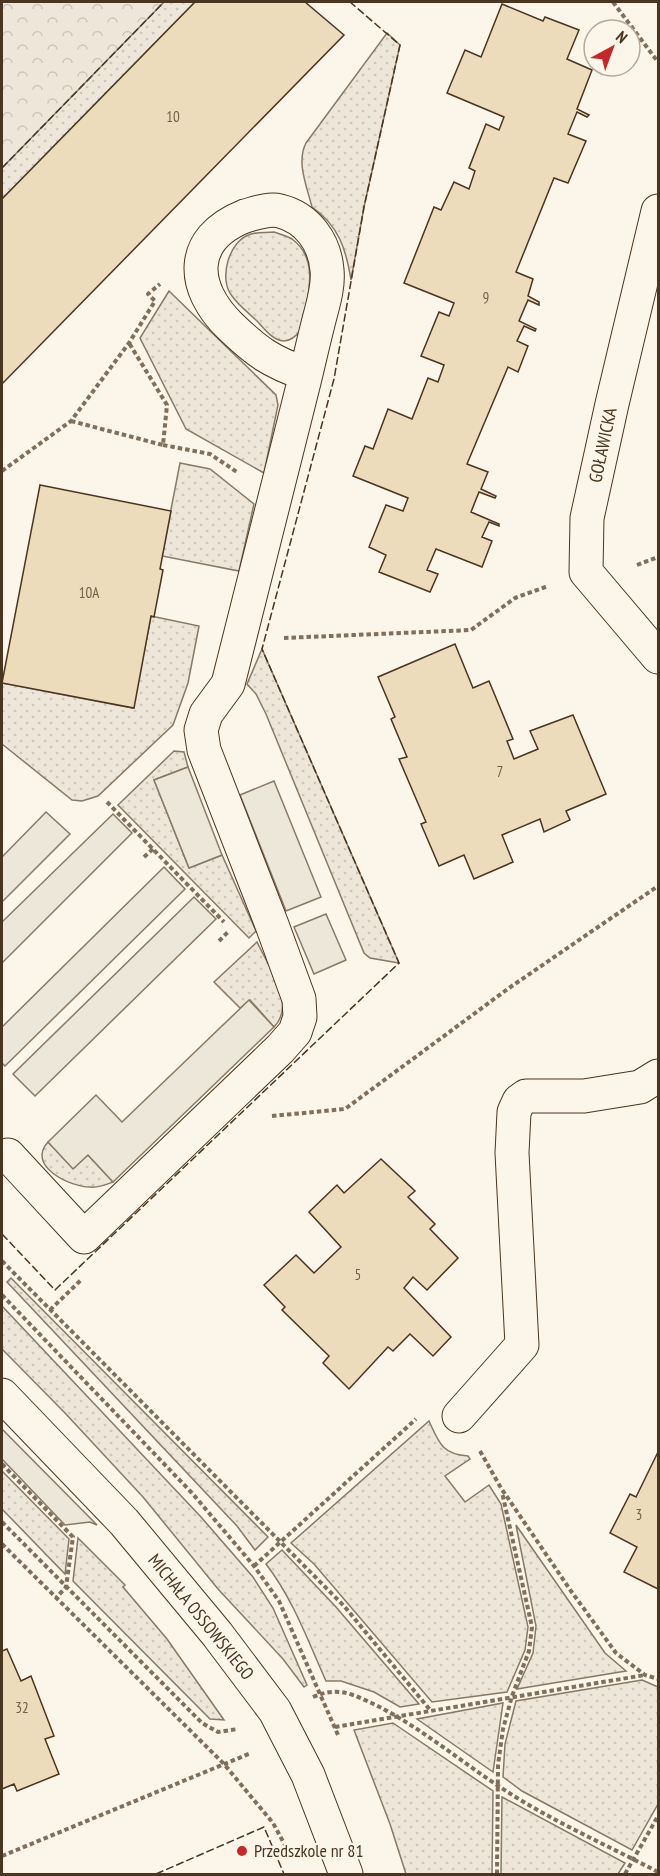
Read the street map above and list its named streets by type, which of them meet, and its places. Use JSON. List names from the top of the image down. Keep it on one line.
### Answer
{"streets":{"street":["GOŁAWICKA","MICHAŁA OSSOWSKIEGO"]},"places":["Przedszkole nr 81"],"house_numbers":["10","9","10A","7","5","3","32"],"north":"top right"}
